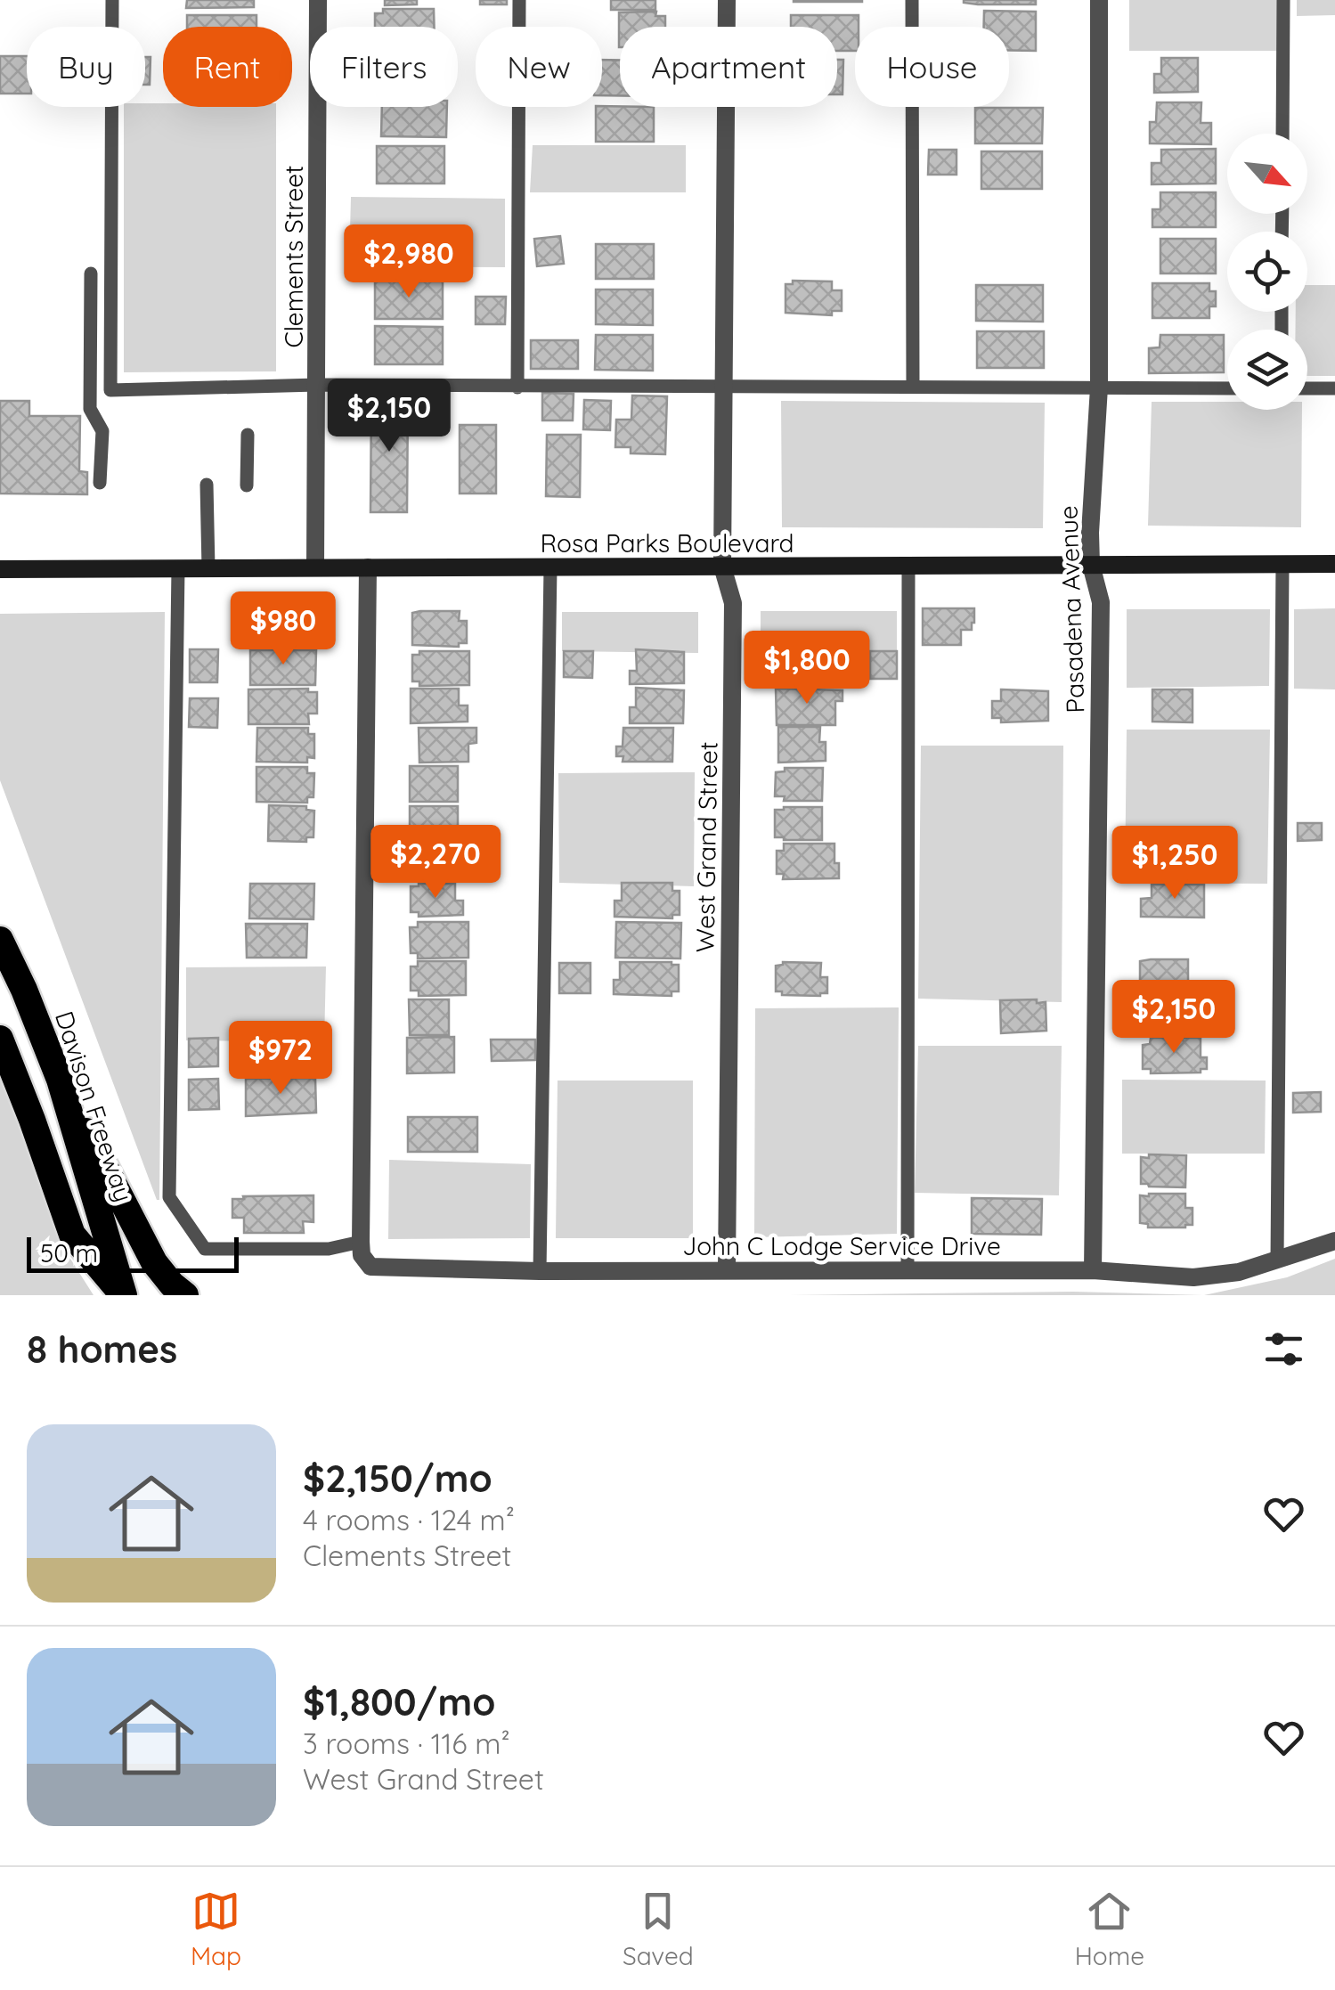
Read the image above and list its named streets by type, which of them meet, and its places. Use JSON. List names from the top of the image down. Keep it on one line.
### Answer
{"streets":{"highway":["Davison Freeway"],"street":["Clements Street","Rosa Parks Boulevard","Pasadena Avenue","West Grand Street","John C Lodge Service Drive"]},"crossings":[["Clements Street","Rosa Parks Boulevard"],["Rosa Parks Boulevard","Pasadena Avenue"],["Rosa Parks Boulevard","West Grand Street"],["Pasadena Avenue","John C Lodge Service Drive"],["West Grand Street","John C Lodge Service Drive"]],"scale_bar":"50 m","north":"bottom right","page":{"chip":["Buy","Rent","Filters","New","Apartment","House"],"price":["$2,980","$2,150","$980","$1,800","$2,270","$1,250","$2,150","$972"],"scale":"50 m","heading":"8 homes","list":[{"name":"$2,150/mo","note":"4 rooms · 124 m² · Clements Street"},{"name":"$1,800/mo","note":"3 rooms · 116 m² · West Grand Street"}],"tabs":["Map","Saved","Home"]}}
